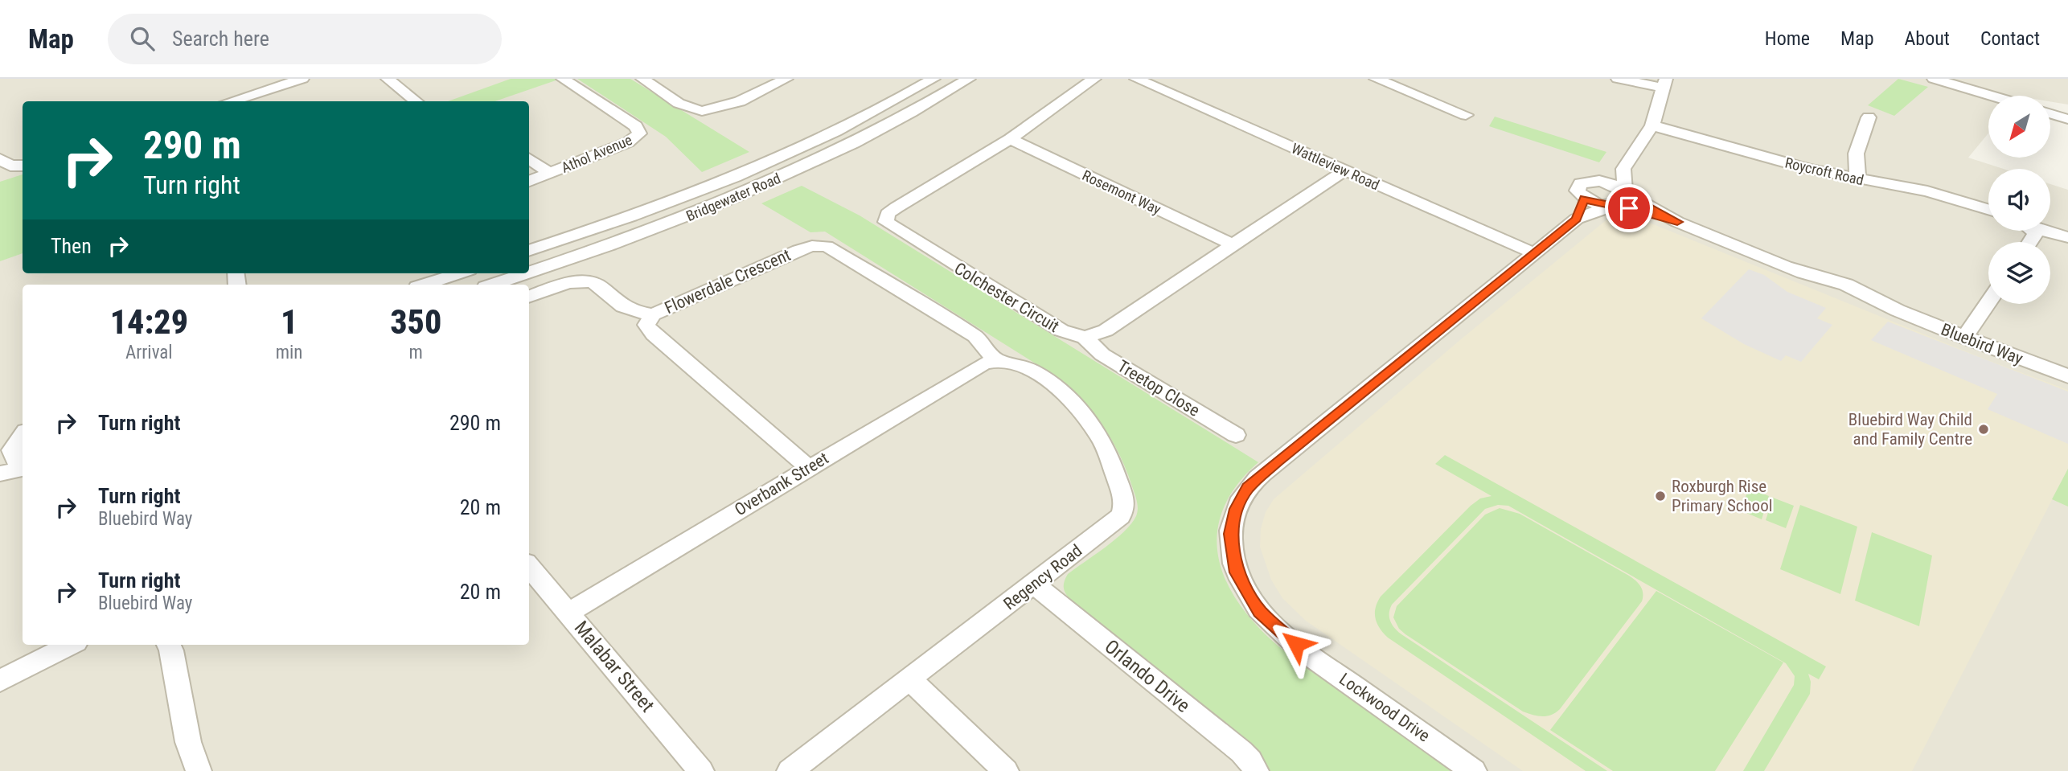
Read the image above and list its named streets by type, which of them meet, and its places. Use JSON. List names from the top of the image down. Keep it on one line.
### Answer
{"streets":{"street":["Athol Avenue","Wattleview Road","Roycroft Road","Rosemont Way","Bridgewater Road","Flowerdale Crescent","Colchester Circuit","Bluebird Way","Treetop Close","Overbank Street","Regency Road","Malabar Street","Orlando Drive","Lockwood Drive"]},"crossings":[["Wattleview Road","Lockwood Drive"],["Rosemont Way","Colchester Circuit"],["Flowerdale Crescent","Overbank Street"],["Flowerdale Crescent","Regency Road"],["Colchester Circuit","Treetop Close"],["Bluebird Way","Lockwood Drive"],["Overbank Street","Regency Road"],["Overbank Street","Malabar Street"],["Regency Road","Orlando Drive"]],"places":["Bluebird Way Child and Family Centre","Roxburgh Rise Primary School"],"north":"bottom left","page":{"header":"Map","search":"Search here","nav":["Home","Map","About","Contact"],"turn":["290 m","Turn right"],"then":"Then","eta":["14:29","Arrival","1","min","350","m"],"list":[{"name":"Turn right","value":"290 m"},{"name":"Turn right","note":"Bluebird Way","value":"20 m"},{"name":"Turn right","note":"Bluebird Way","value":"20 m"}]}}
